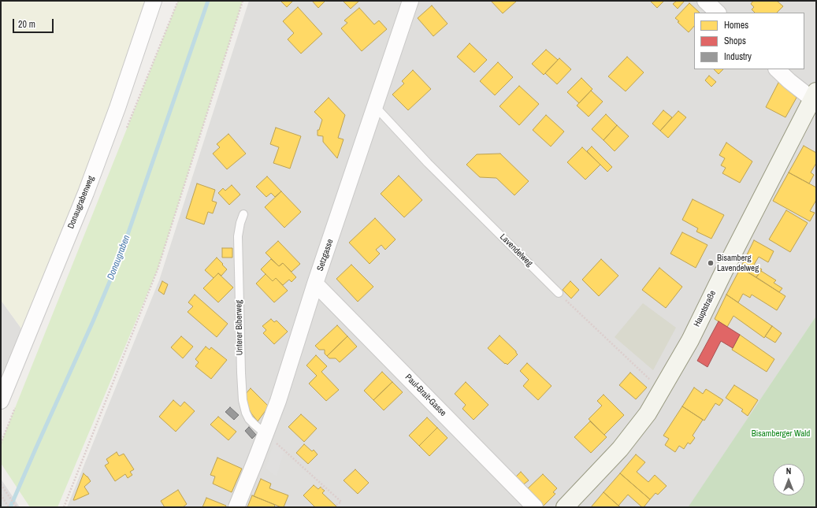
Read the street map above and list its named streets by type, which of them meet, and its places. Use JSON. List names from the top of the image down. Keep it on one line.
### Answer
{"streets":{"main road":["Hauptstraße"],"street":["Donaugrabenweg","Setzgasse","Paul-Brait-Gasse"],"lane":["Lavendelweg","Unterer Biberweg"]},"crossings":[["Lavendelweg","Setzgasse"],["Setzgasse","Unterer Biberweg"],["Setzgasse","Paul-Brait-Gasse"]],"water":["Donaugraben"],"parks":["Bisamberger Wald"],"places":["Bisamberg Lavendelweg"],"legend":["Homes","Shops","Industry"],"scale_bar":"20 m","north":"top"}
